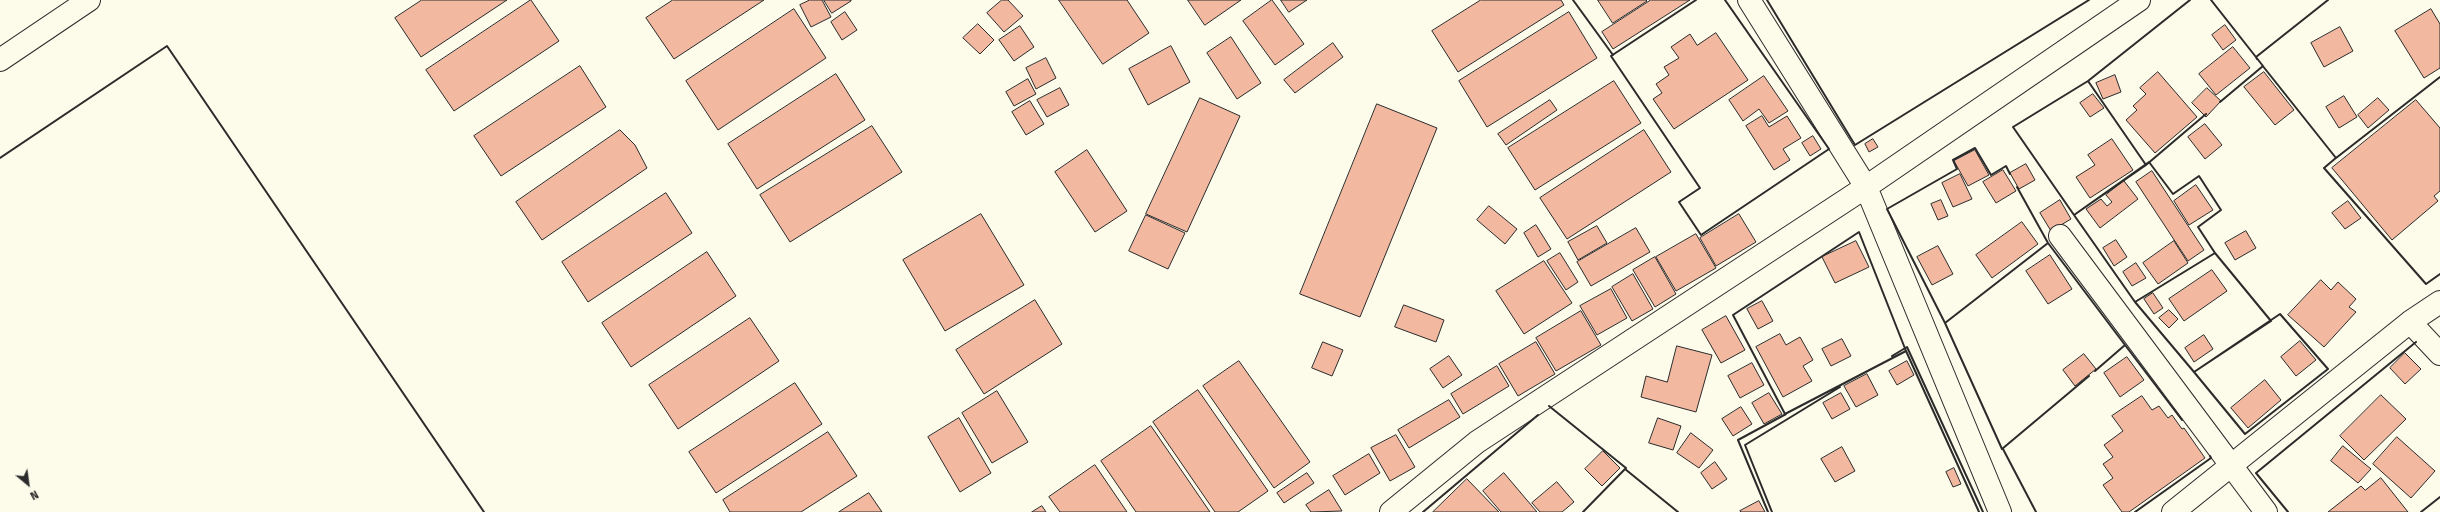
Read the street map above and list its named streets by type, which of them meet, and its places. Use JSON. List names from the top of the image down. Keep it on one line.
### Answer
{"north":"bottom right"}
